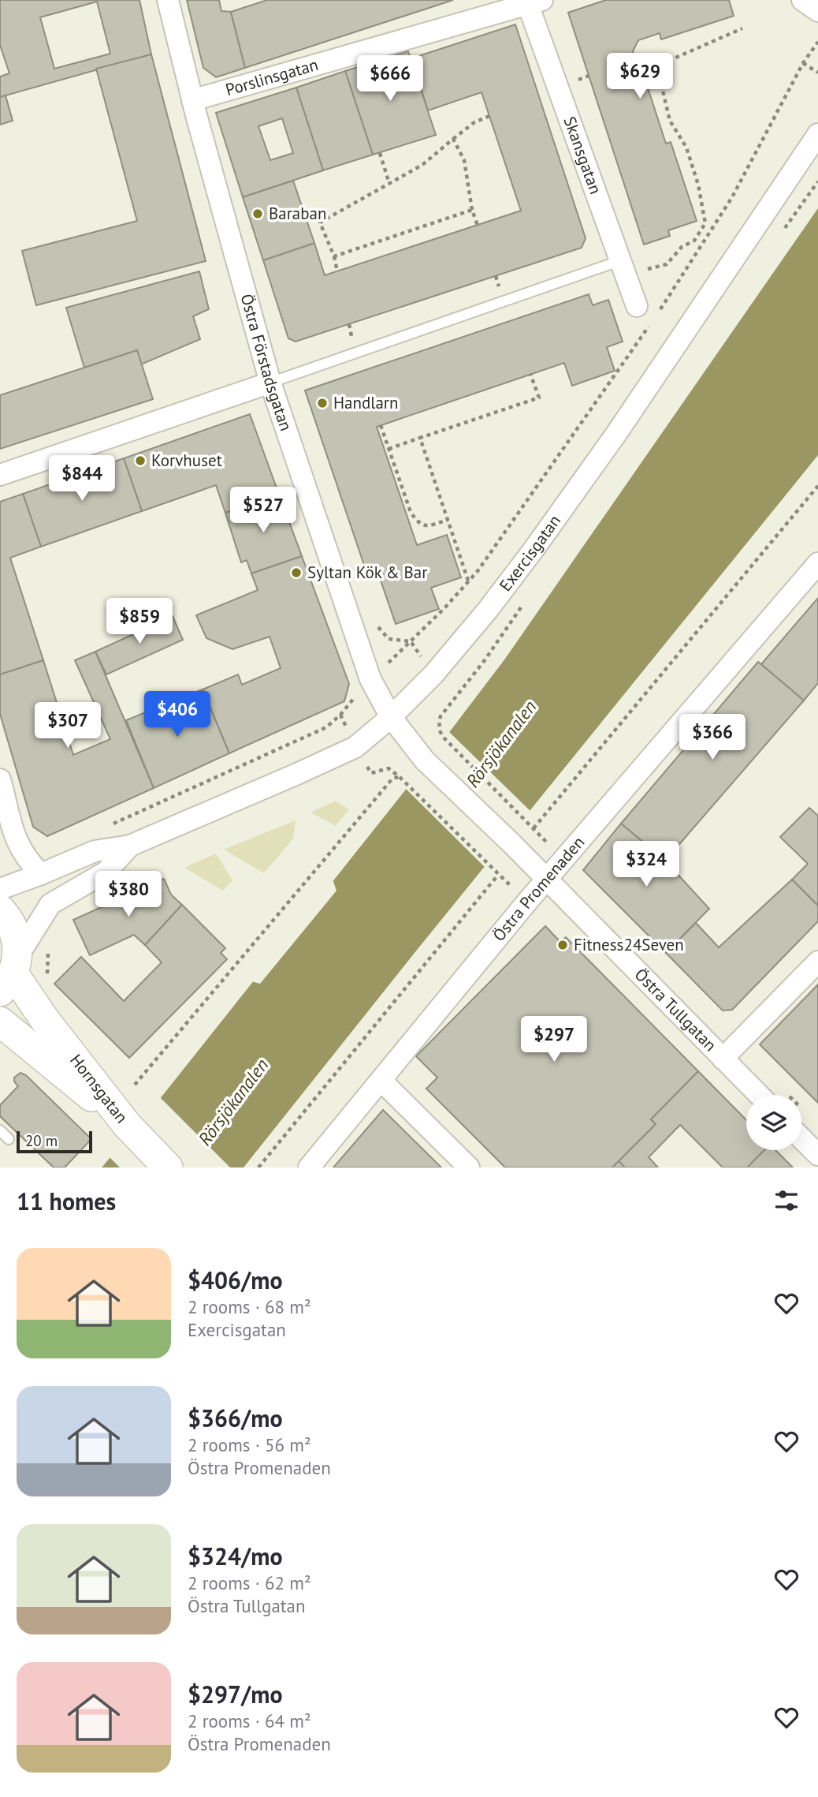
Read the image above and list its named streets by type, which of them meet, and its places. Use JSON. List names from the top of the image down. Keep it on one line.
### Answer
{"streets":{"main road":["Hornsgatan"],"street":["Porslinsgatan","Skansgatan","Östra Förstadsgatan","Exercisgatan","Östra Promenaden","Östra Tullgatan"]},"crossings":[["Porslinsgatan","Skansgatan"],["Porslinsgatan","Östra Förstadsgatan"],["Östra Förstadsgatan","Exercisgatan"],["Östra Förstadsgatan","Östra Tullgatan"],["Exercisgatan","Östra Tullgatan"],["Exercisgatan","Hornsgatan"],["Östra Promenaden","Östra Tullgatan"]],"water":["Rörsjökanalen"],"places":["Baraban","Handlarn","Korvhuset","Syltan Kök & Bar","Fitness24Seven"],"scale_bar":"20 m","page":{"price":["$629","$666","$844","$527","$859","$406","$307","$366","$324","$380","$297"],"scale":"20 m","heading":"11 homes","list":[{"name":"$406/mo","note":"2 rooms · 68 m² · Exercisgatan"},{"name":"$366/mo","note":"2 rooms · 56 m² · Östra Promenaden"},{"name":"$324/mo","note":"2 rooms · 62 m² · Östra Tullgatan"},{"name":"$297/mo","note":"2 rooms · 64 m² · Östra Promenaden"}]}}
